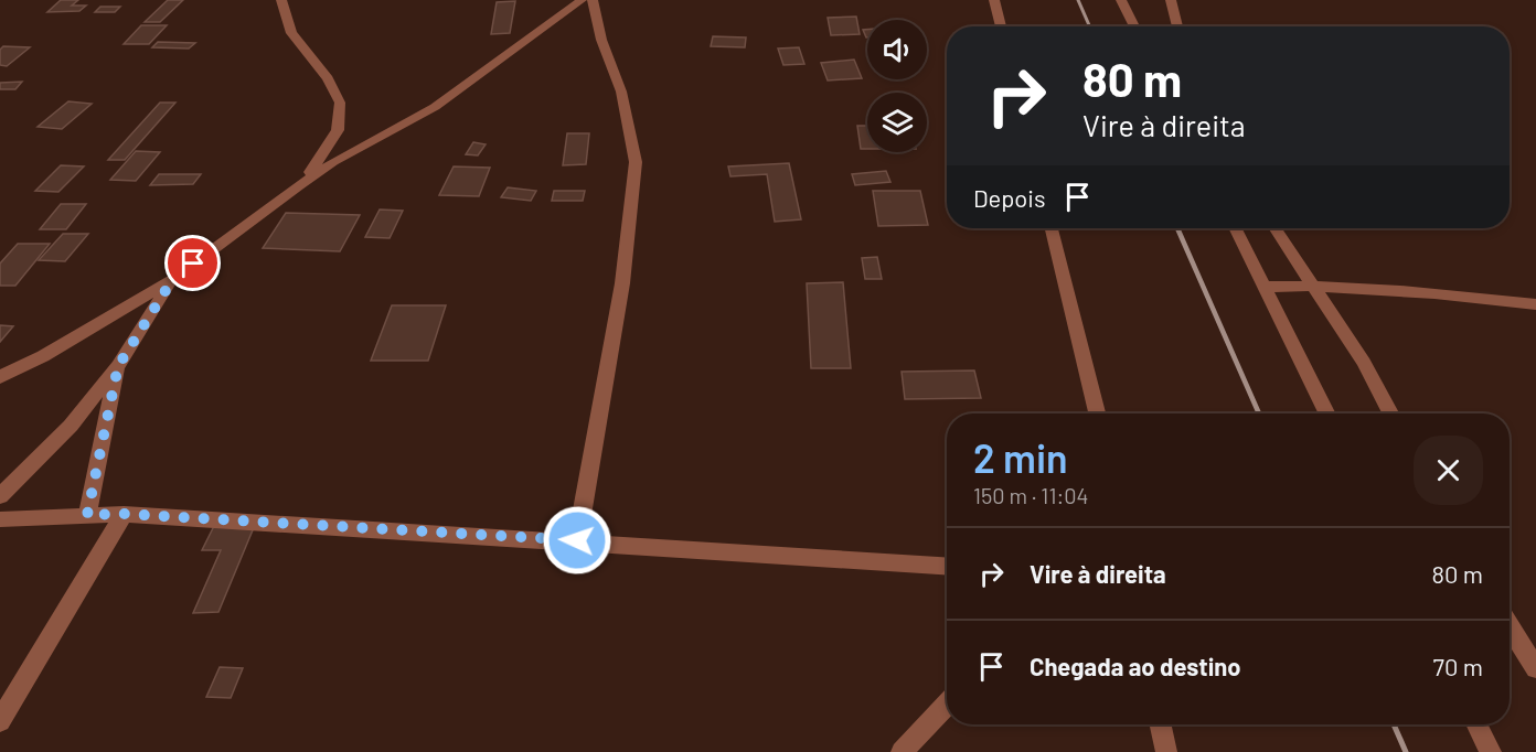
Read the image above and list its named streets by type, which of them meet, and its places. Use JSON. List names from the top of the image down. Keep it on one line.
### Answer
{"page":{"turn":["80 m","Vire à direita"],"then":"Depois","heading":["2 min","150 m · 11:04"],"list":[{"name":"Vire à direita","value":"80 m"},{"name":"Chegada ao destino","value":"70 m"}]}}
